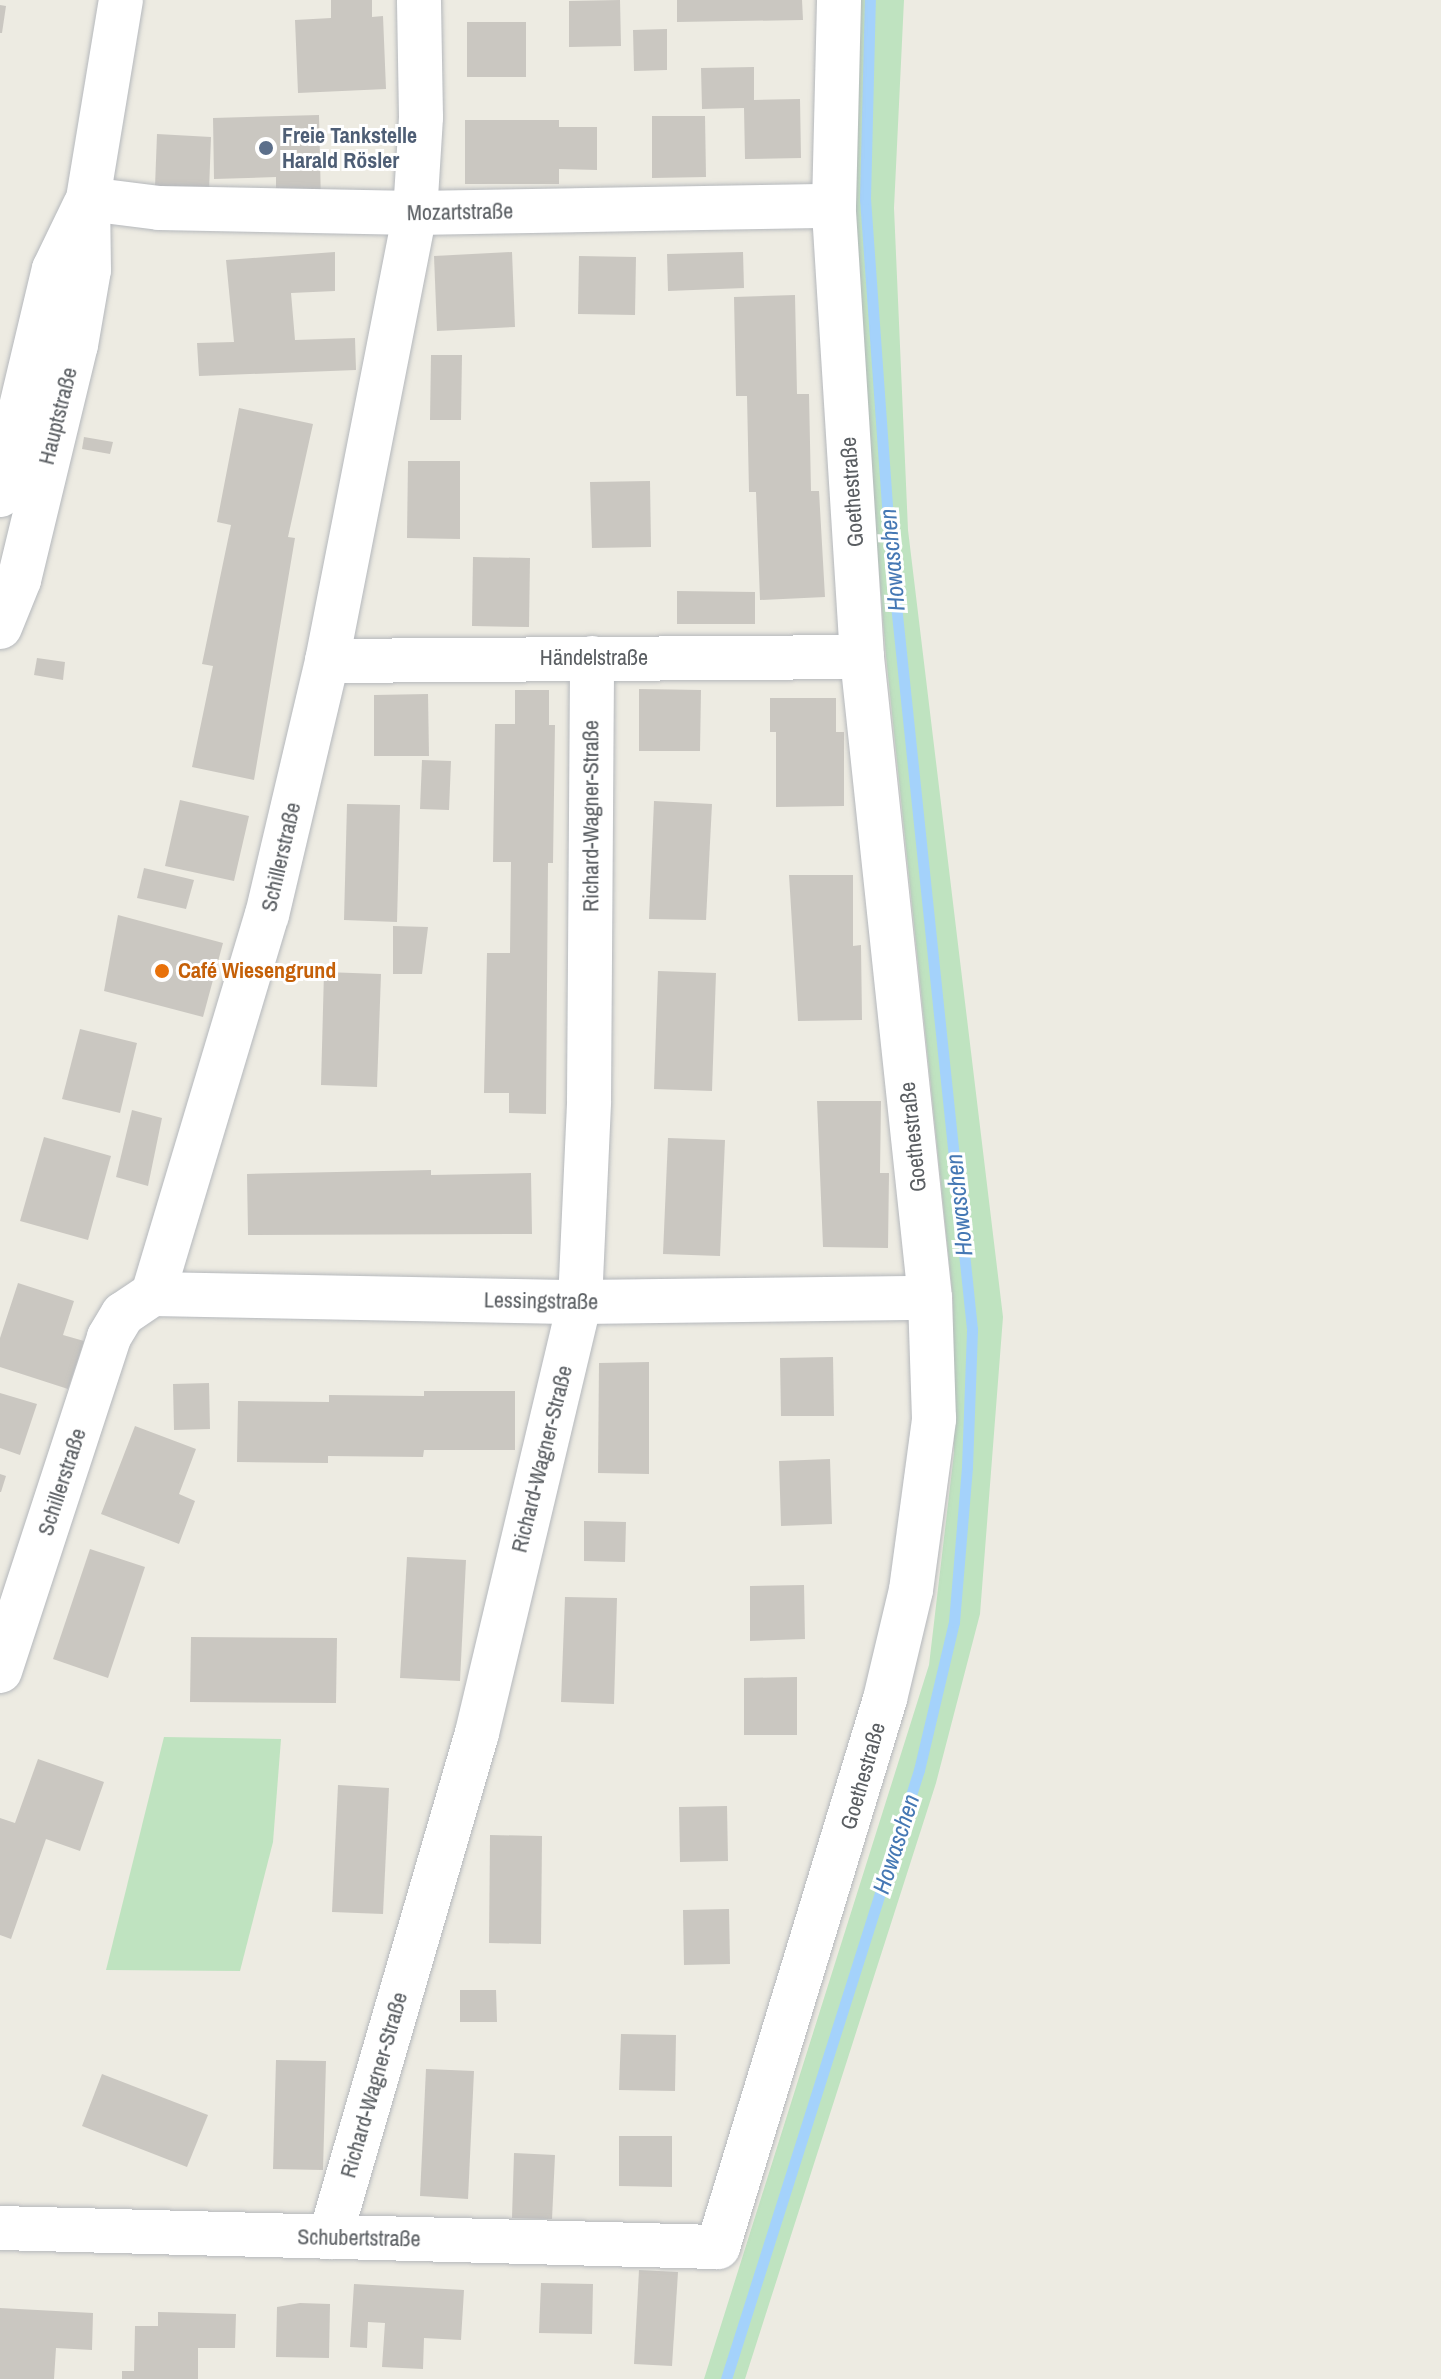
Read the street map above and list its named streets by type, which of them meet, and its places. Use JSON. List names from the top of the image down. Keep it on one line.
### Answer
{"streets":{"street":["Mozartstraße","Hauptstraße","Goethestraße","Händelstraße","Richard-Wagner-Straße","Schillerstraße","Lessingstraße","Schubertstraße"]},"crossings":[["Mozartstraße","Hauptstraße"],["Mozartstraße","Goethestraße"],["Mozartstraße","Schillerstraße"],["Goethestraße","Händelstraße"],["Goethestraße","Lessingstraße"],["Goethestraße","Schubertstraße"],["Händelstraße","Richard-Wagner-Straße"],["Händelstraße","Schillerstraße"],["Richard-Wagner-Straße","Lessingstraße"],["Richard-Wagner-Straße","Schubertstraße"],["Schillerstraße","Lessingstraße"]],"water":["Howaschen"],"places":["Freie Tankstelle Harald Rösler","Café Wiesengrund"]}
